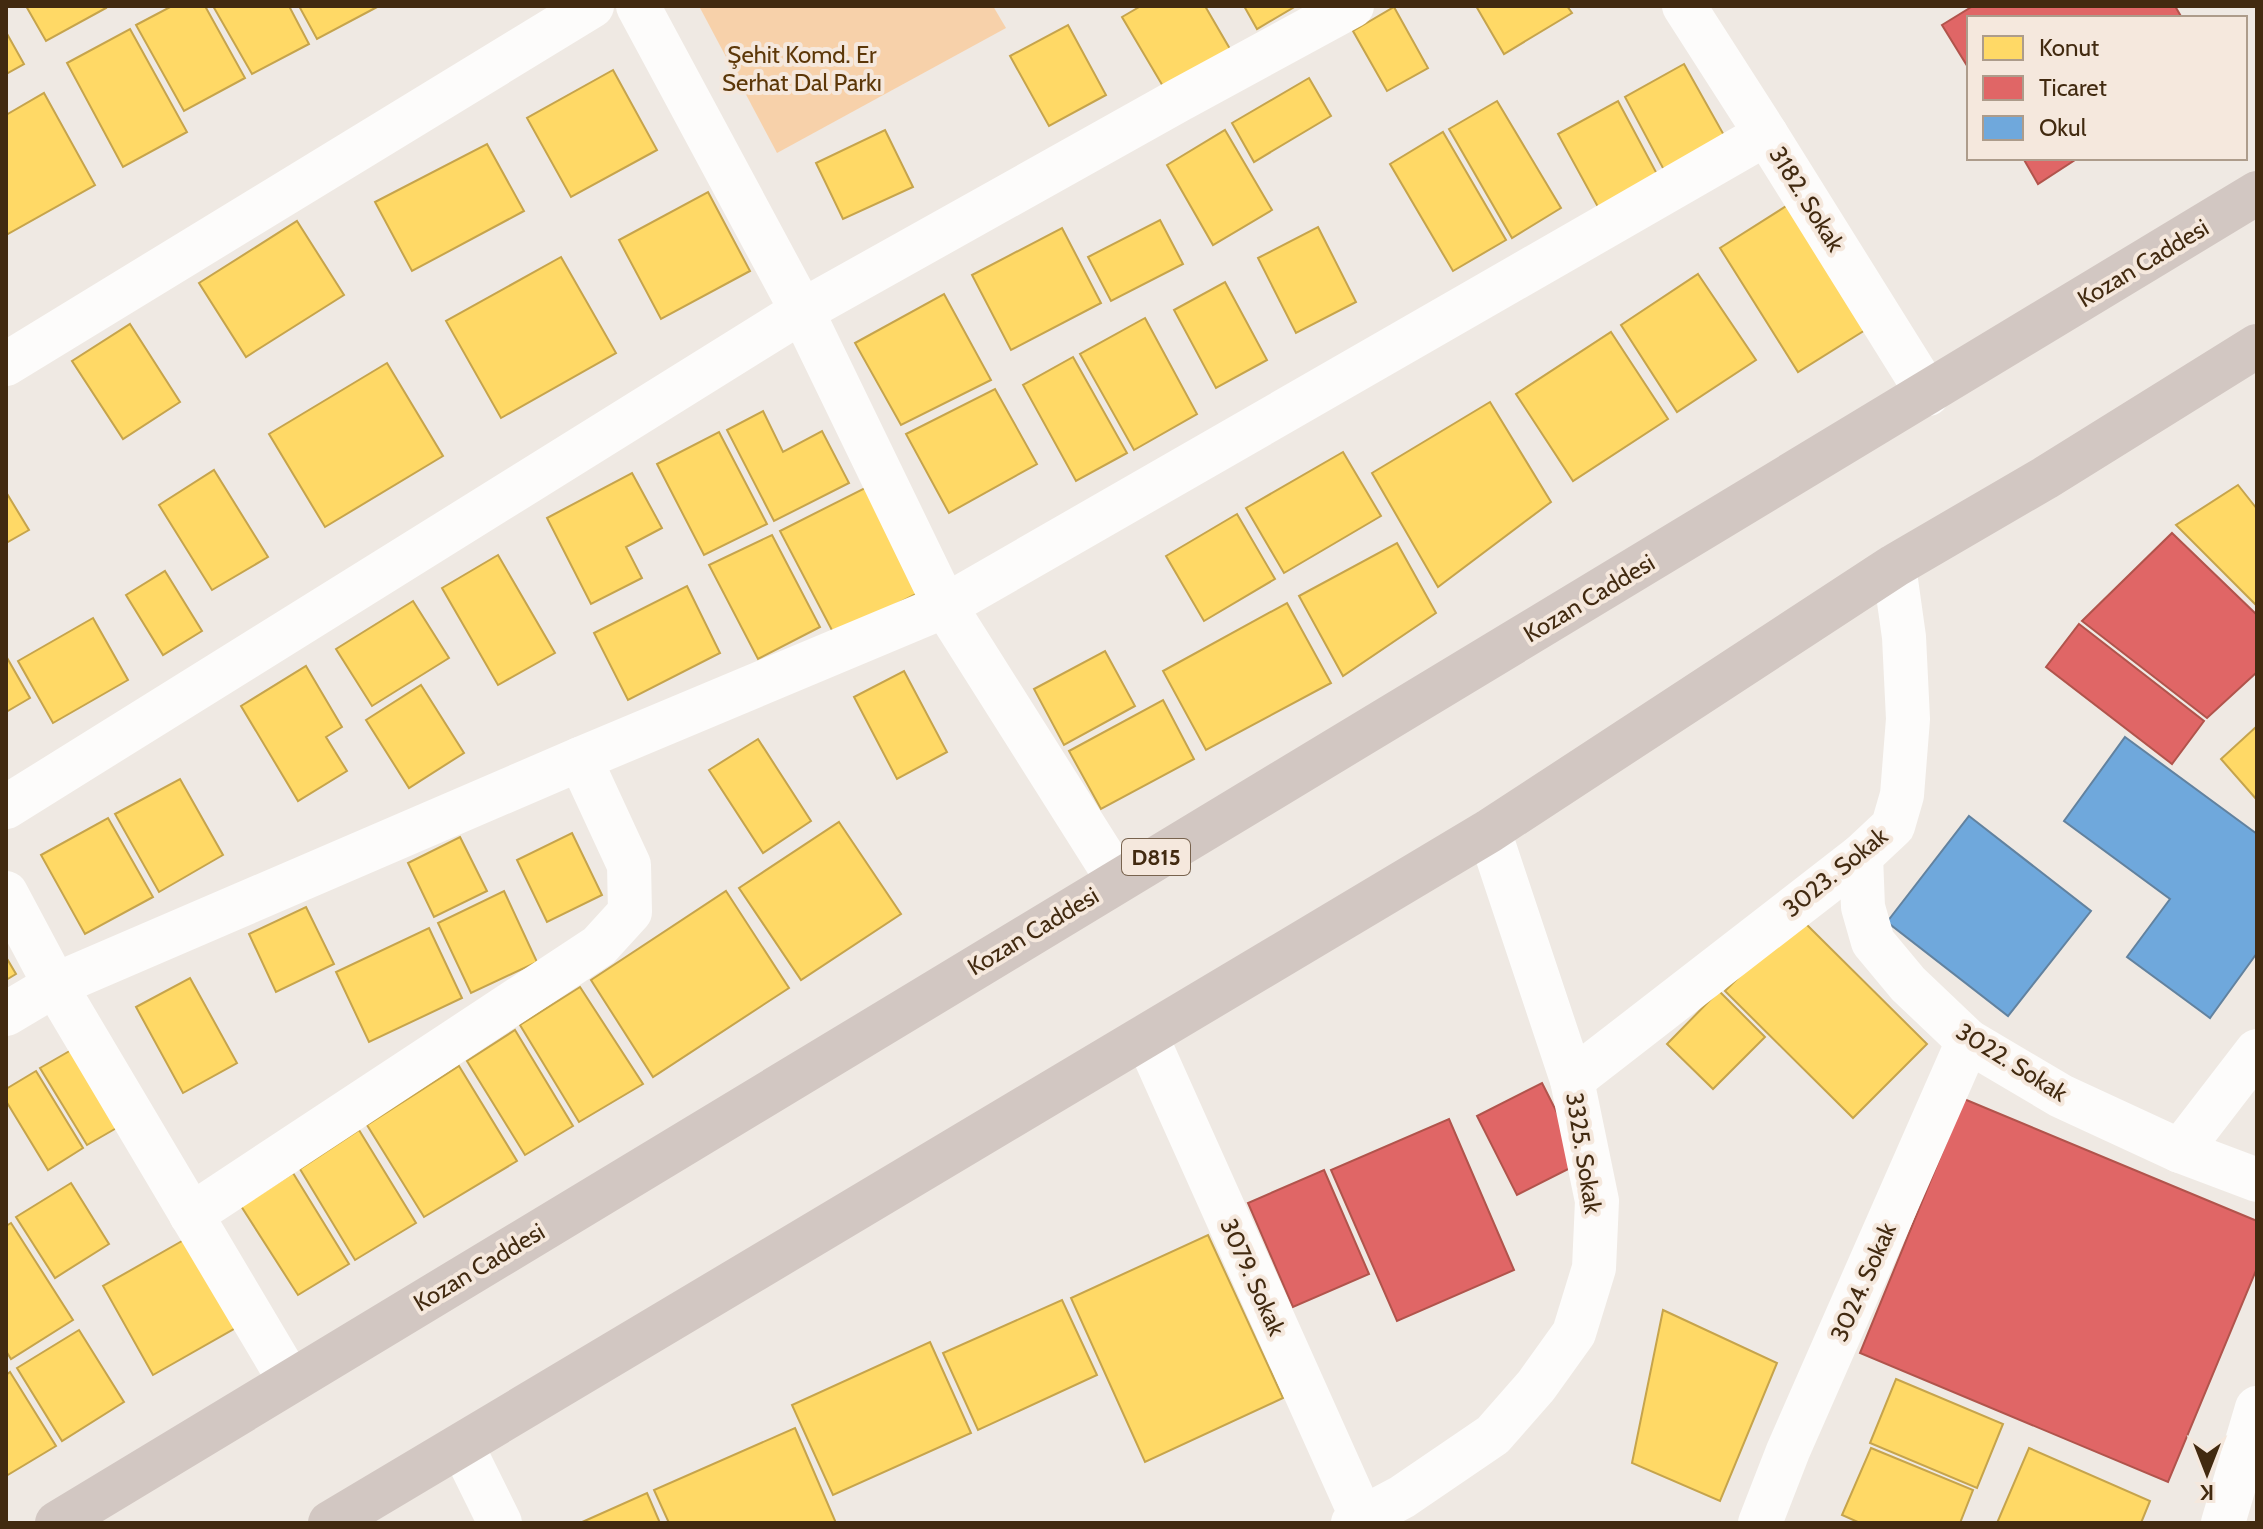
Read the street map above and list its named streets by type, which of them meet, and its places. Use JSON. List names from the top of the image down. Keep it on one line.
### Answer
{"streets":{"highway":["Kozan Caddesi","D815"],"street":["3182. Sokak","3023. Sokak","3022. Sokak","3325. Sokak","3079. Sokak","3024. Sokak"]},"crossings":[["3182. Sokak","Kozan Caddesi"],["3023. Sokak","3022. Sokak"],["3023. Sokak","3325. Sokak"],["3022. Sokak","3024. Sokak"],["3325. Sokak","3079. Sokak"]],"parks":["Şehit Komd. Er Serhat Dal Parkı"],"legend":["Konut","Ticaret","Okul"],"north":"bottom"}
